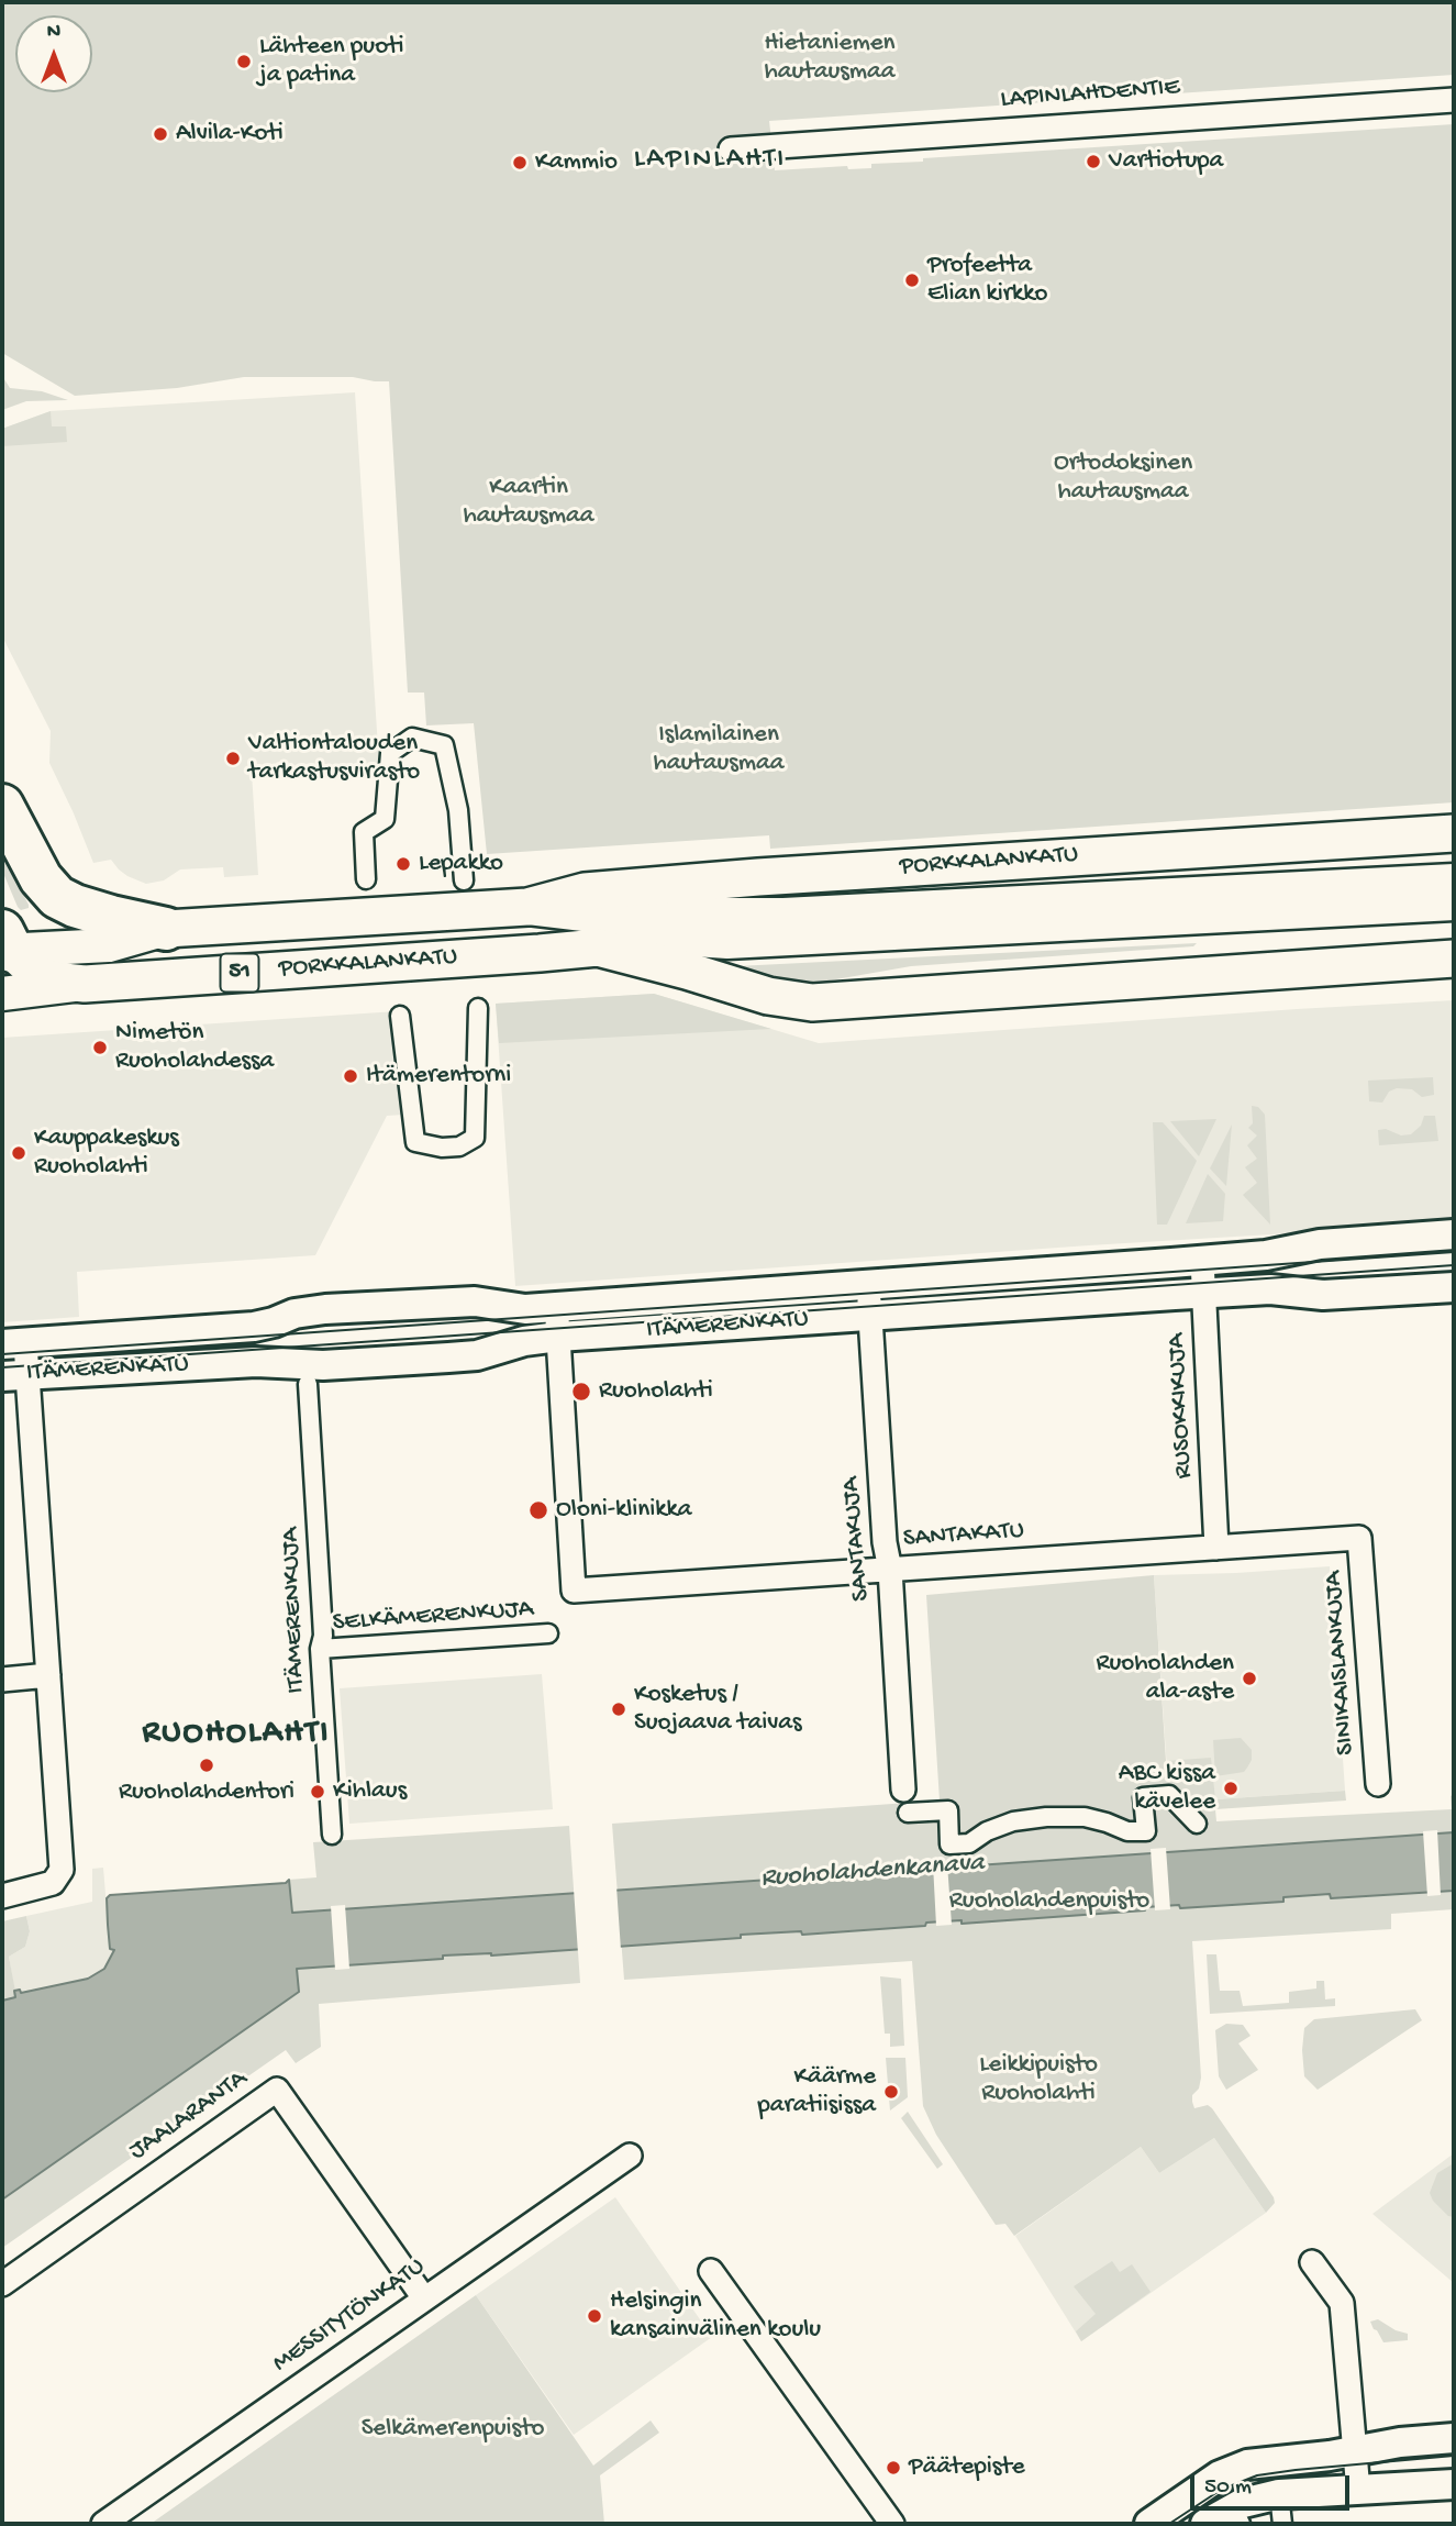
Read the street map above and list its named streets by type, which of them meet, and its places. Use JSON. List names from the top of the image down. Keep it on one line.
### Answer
{"streets":{"highway":["51"],"main road":["PORKKALANKATU"],"street":["LAPINLAHDENTIE","ITÄMERENKATU","RUSOKKIKUJA","SANTAKATU","SANTAKUJA","ITÄMERENKUJA","SELKÄMERENKUJA","SINIKAISLANKUJA","JAALARANTA","MESSITYTÖNKATU"]},"crossings":[["PORKKALANKATU","51"],["ITÄMERENKATU","RUSOKKIKUJA"],["ITÄMERENKATU","SANTAKATU"],["ITÄMERENKATU","SANTAKUJA"],["RUSOKKIKUJA","SANTAKATU"],["SANTAKATU","SANTAKUJA"],["SANTAKATU","SINIKAISLANKUJA"],["ITÄMERENKUJA","SELKÄMERENKUJA"],["JAALARANTA","MESSITYTÖNKATU"]],"districts":["LAPINLAHTI","RUOHOLAHTI"],"water":["Ruoholahdenkanava"],"parks":["Hietaniemen hautausmaa","Ortodoksinen hautausmaa","Kaartin hautausmaa","Islamilainen hautausmaa","Ruoholahdenpuisto","Leikkipuisto Ruoholahti","Selkämerenpuisto"],"places":["Lähteen puoti ja patina","Alvila-Koti","Vartiotupa","Kammio","Profeetta Elian kirkko","Valtiontalouden tarkastusvirasto","Lepakko","Nimetön Ruoholahdessa","Itämerentorni","Kauppakeskus Ruoholahti","Ruoholahti","Oloni-klinikka","Ruoholahden ala-aste","Kosketus / Suojaava taivas","Ruoholahdentori","ABC kissa kävelee","Kihlaus","Käärme paratiisissa","Helsingin kansainvälinen koulu","Päätepiste"],"scale_bar":"50 m","north":"top"}
